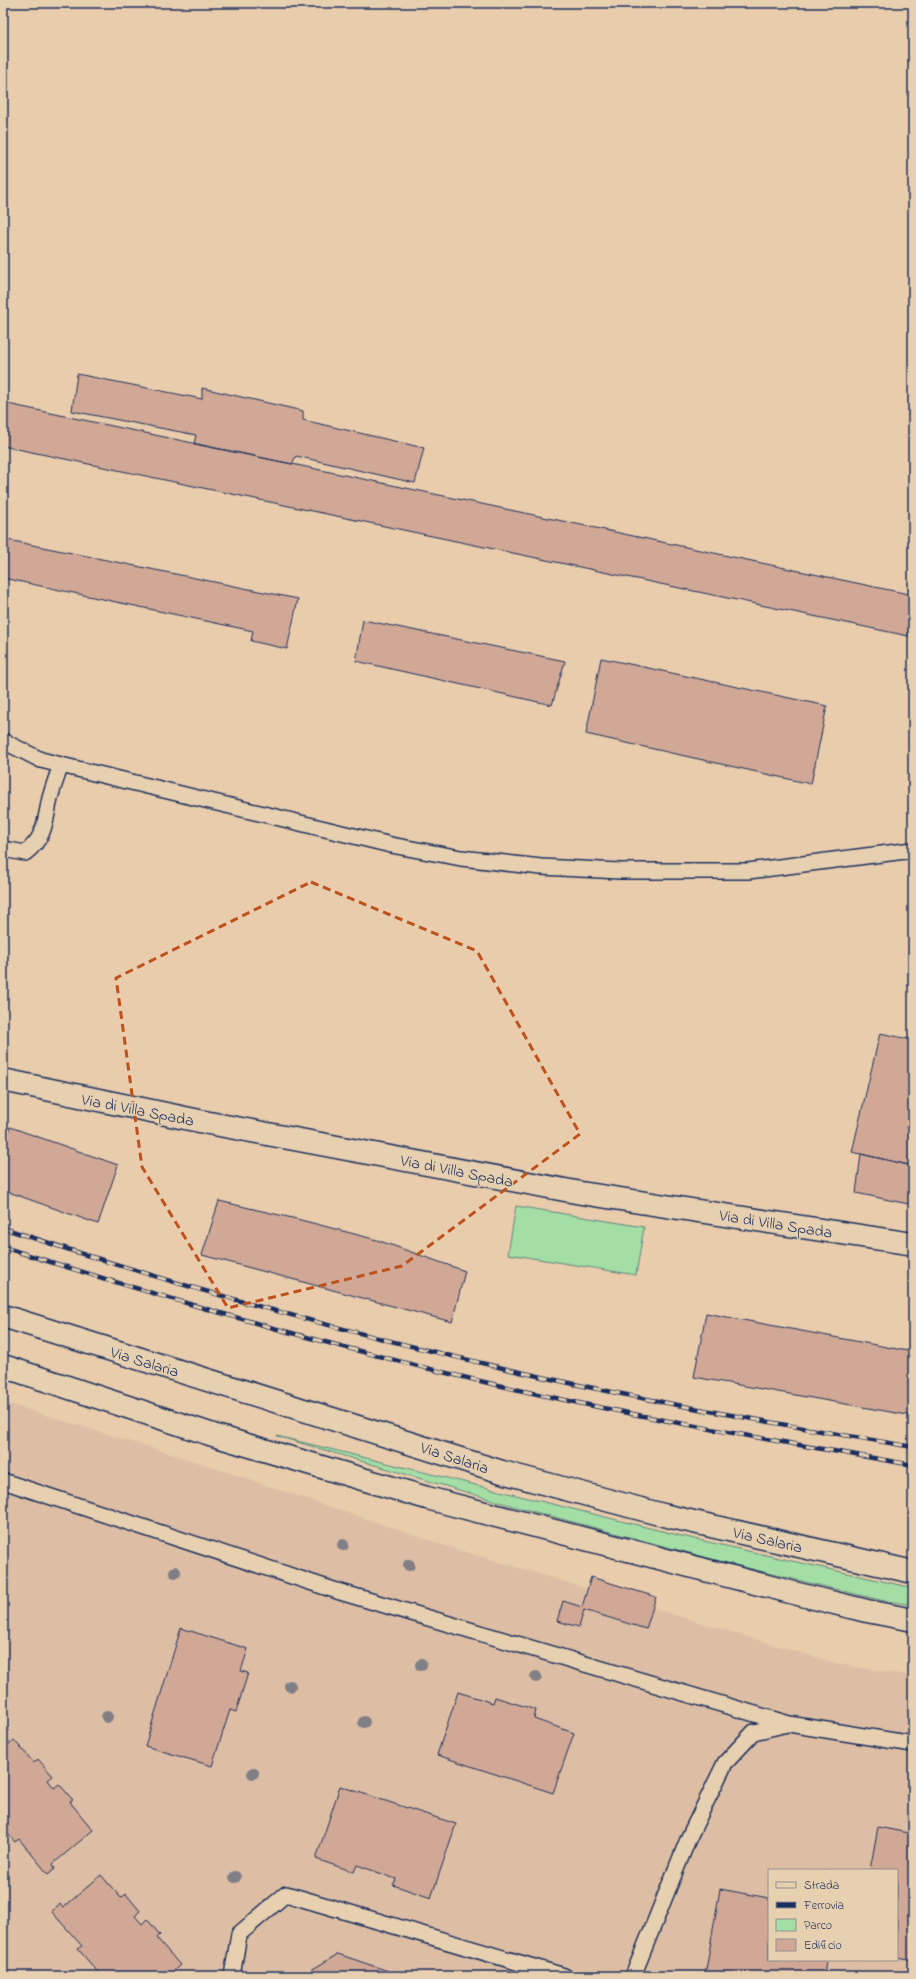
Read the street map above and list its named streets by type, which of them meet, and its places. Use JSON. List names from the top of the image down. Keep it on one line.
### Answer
{"streets":{"main road":["Via di Villa Spada","Via Salaria"]},"legend":["Strada","Ferrovia","Parco","Edificio"]}
